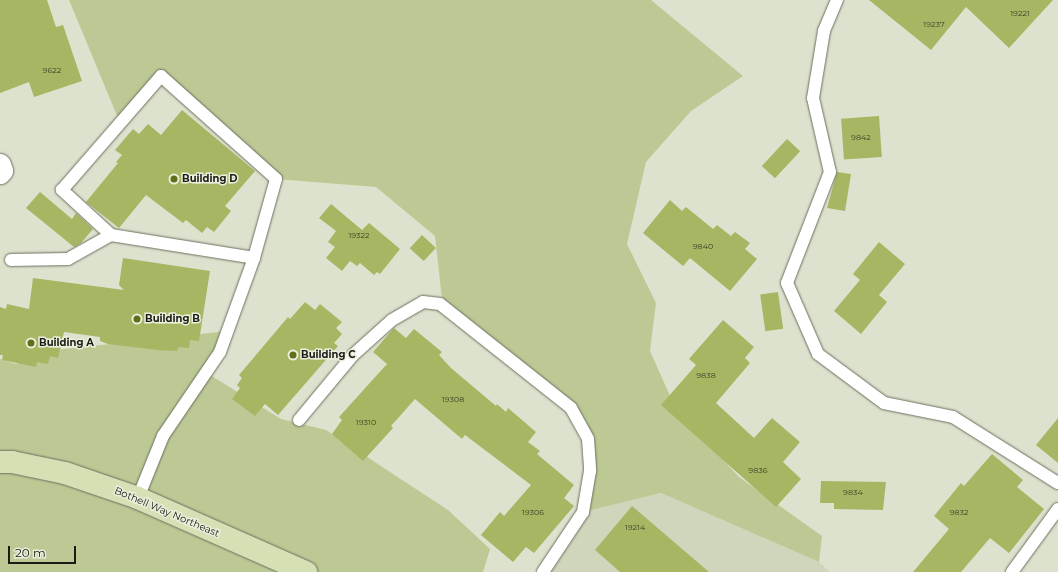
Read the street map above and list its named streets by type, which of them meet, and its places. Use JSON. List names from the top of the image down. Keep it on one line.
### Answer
{"streets":{"main road":["Bothell Way Northeast"]},"places":["Building D","Building B","Building A","Building C"],"house_numbers":["19221","19237","9622","9842","19322","9840","9838","19308","19310","9836","9834","19306","9832","19214"],"scale_bar":"20 m"}
